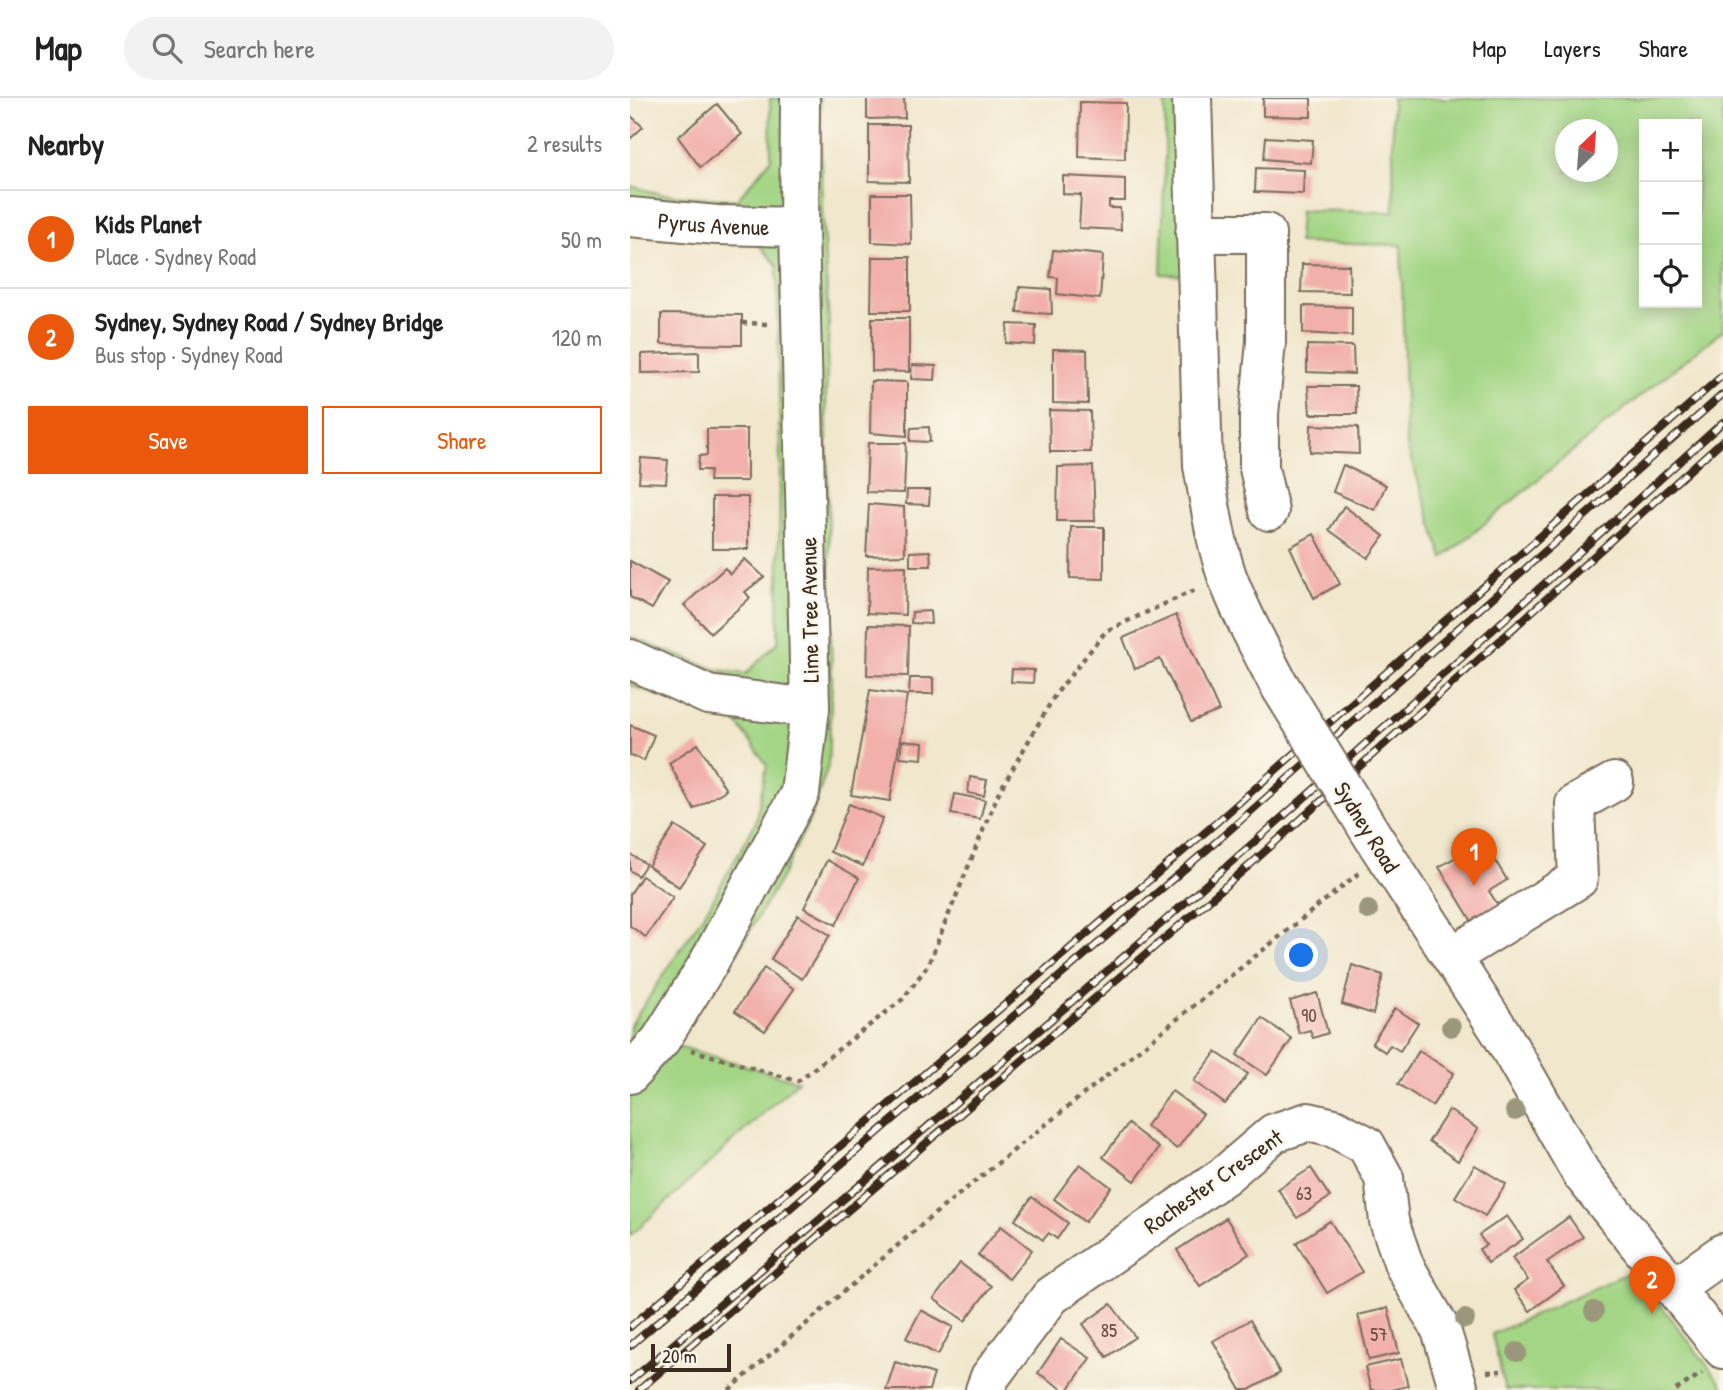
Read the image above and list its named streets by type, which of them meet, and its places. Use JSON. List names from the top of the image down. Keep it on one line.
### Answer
{"streets":{"street":["Pyrus Avenue","Lime Tree Avenue","Sydney Road","Rochester Crescent"]},"crossings":[["Pyrus Avenue","Lime Tree Avenue"]],"house_numbers":["90","63","85","57"],"scale_bar":"20 m","north":"top right","page":{"header":"Map","search":"Search here","nav":["Map","Layers","Share"],"heading":["Nearby","2 results"],"map_buttons":["+","−"],"list":[{"mark":"1","name":"Kids Planet","note":"Place · Sydney Road","value":"50 m"},{"mark":"2","name":"Sydney, Sydney Road / Sydney Bridge","note":"Bus stop · Sydney Road","value":"120 m"}],"buttons":["Save","Share"],"pins":["1","2"],"scale":"20 m"}}
